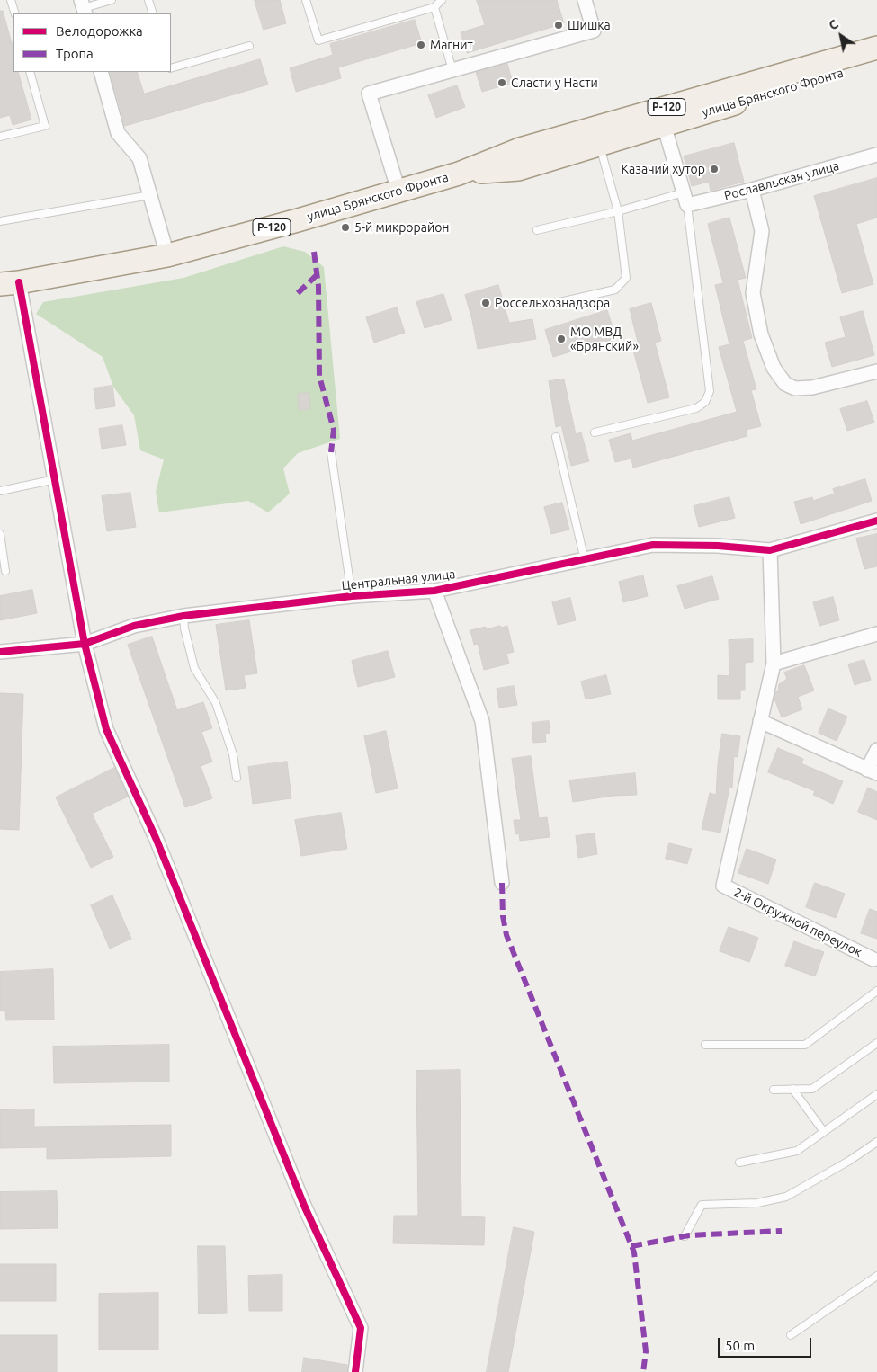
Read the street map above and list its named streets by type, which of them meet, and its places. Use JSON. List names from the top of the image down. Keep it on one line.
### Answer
{"streets":{"main road":["улица Брянского Фронта","Р-120"],"street":["Рославльская улица","Центральная улица","2-й Окружной переулок"]},"places":["Шишка","Магнит","Сласти у Насти","Казачий хутор","5-й микрорайон","Россельхознадзора","МО МВД «Брянский»"],"legend":["Велодорожка","Тропа"],"scale_bar":"50 m","north":"top left"}
